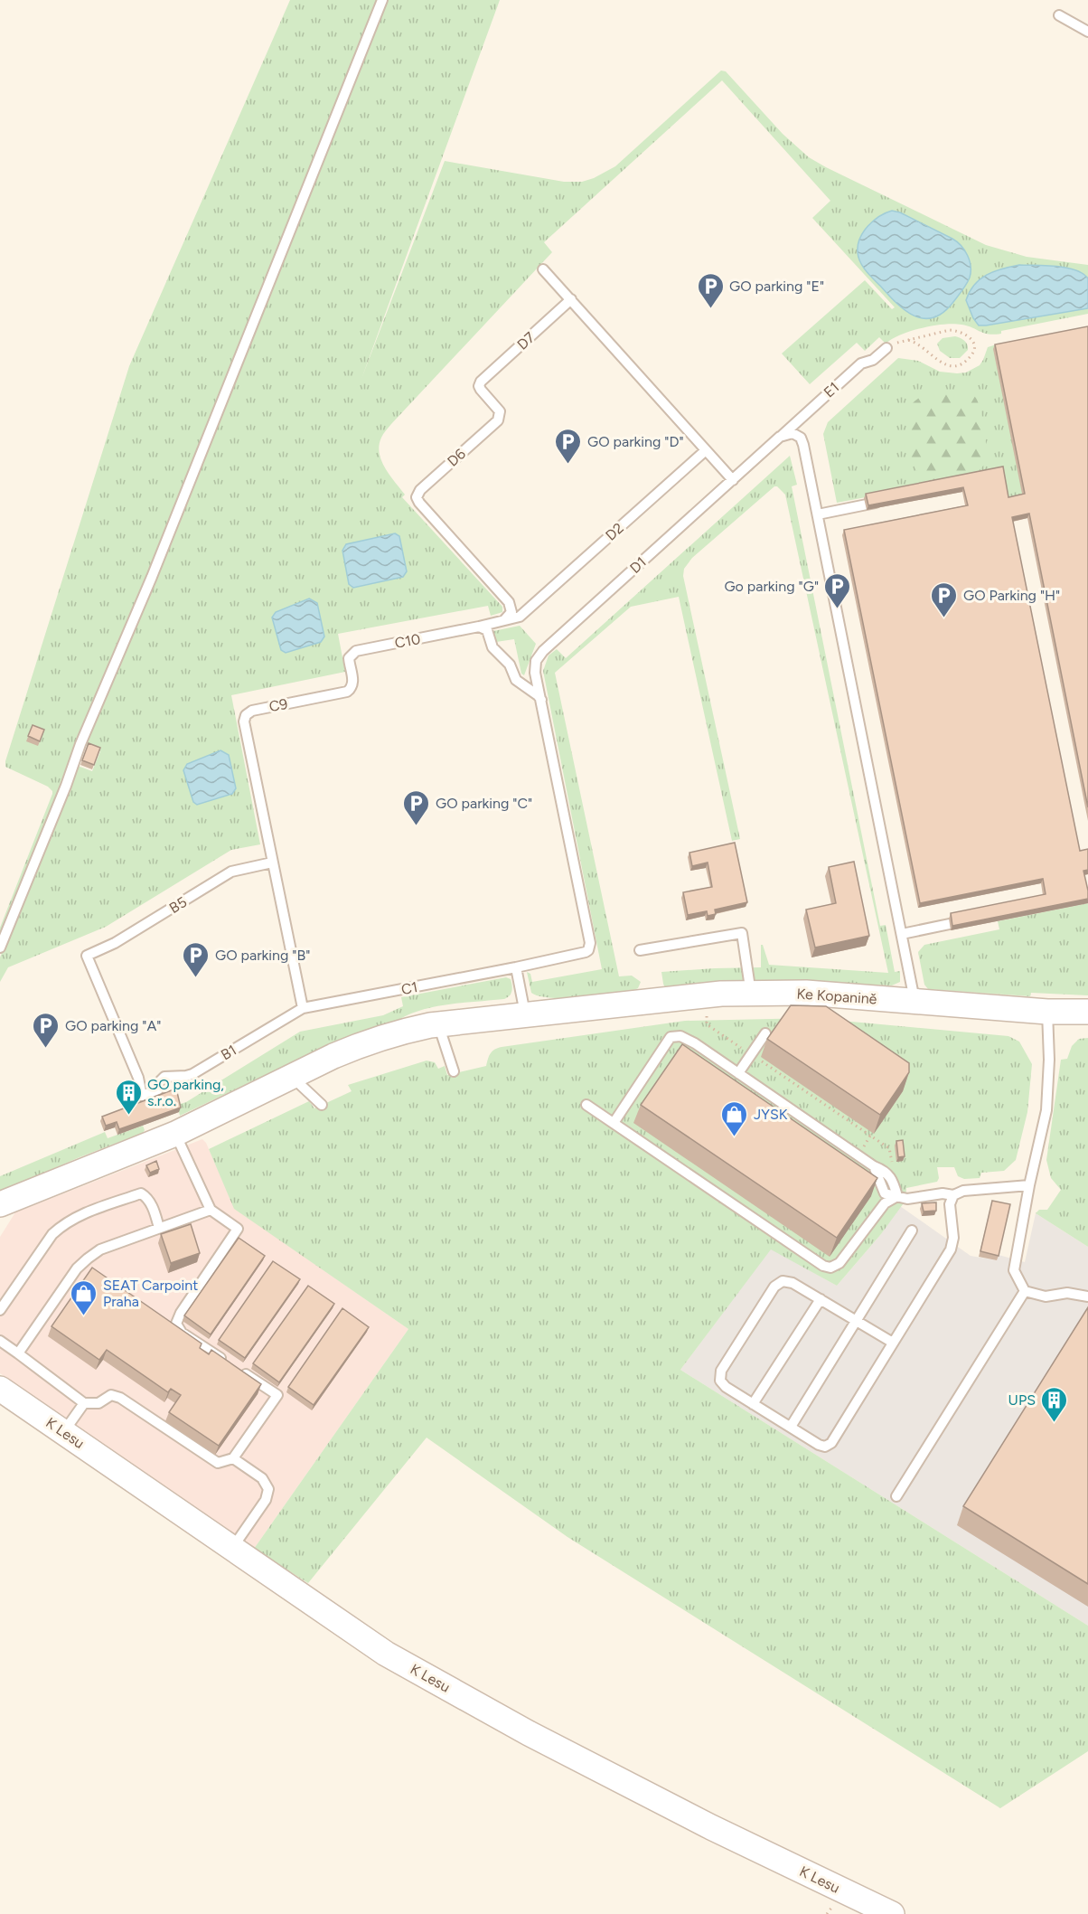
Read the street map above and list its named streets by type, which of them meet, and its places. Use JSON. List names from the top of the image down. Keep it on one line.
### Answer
{"streets":{"street":["Ke Kopanině","K Lesu"],"lane":["D7","E1","D6","D2","D1","C10","C9","B5","C1","B1"]},"crossings":[["D7","D6"],["E1","D1"],["D6","C10"],["D2","C10"],["D1","C1"],["C10","C9"],["C9","B5"],["C9","C1"],["C9","B1"],["B5","B1"],["C1","B1"]],"places":{"parking":["GO parking \"E\"","GO parking \"D\"","Go parking \"G\"","GO Parking \"H\"","GO parking \"C\"","GO parking \"B\"","GO parking \"A\""],"building":["GO parking, s.r.o.","UPS"],"shop":["JYSK","SEAT Carpoint Praha"]}}
